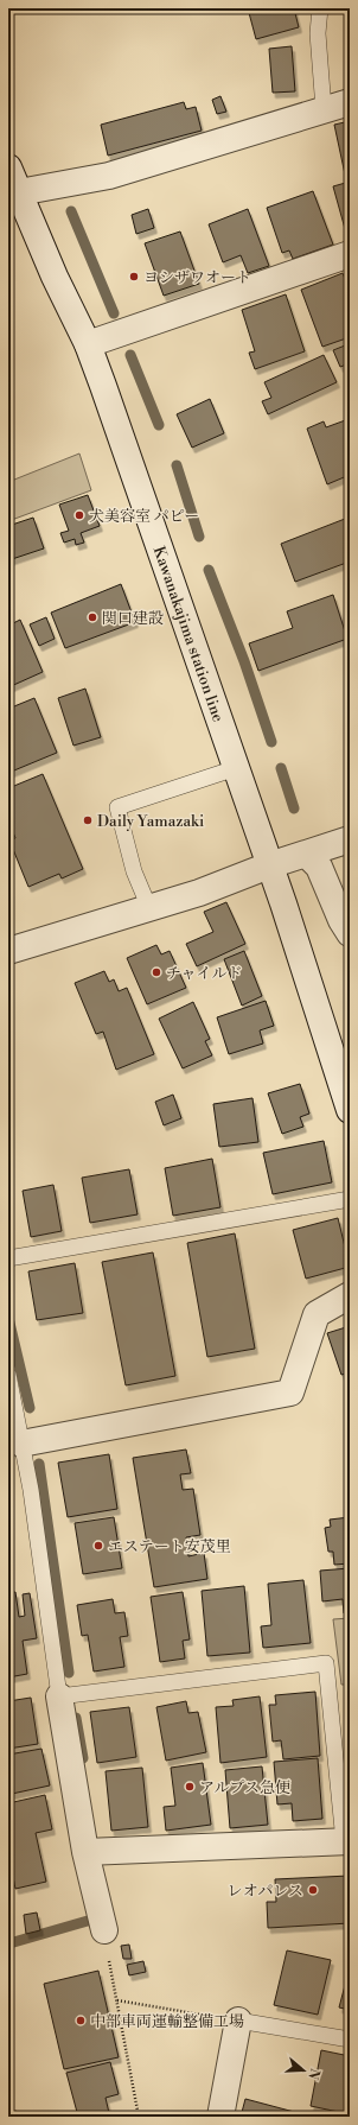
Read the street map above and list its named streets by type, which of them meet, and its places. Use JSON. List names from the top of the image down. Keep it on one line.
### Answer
{"streets":{"street":["Kawanakajima station line"]},"places":["ヨシザワオート","犬美容室 パピー","関口建設","Daily Yamazaki","チャイルド","エステート安茂里","アルプス急便","レオパレス","中部車両運輸整備工場"],"north":"right"}
